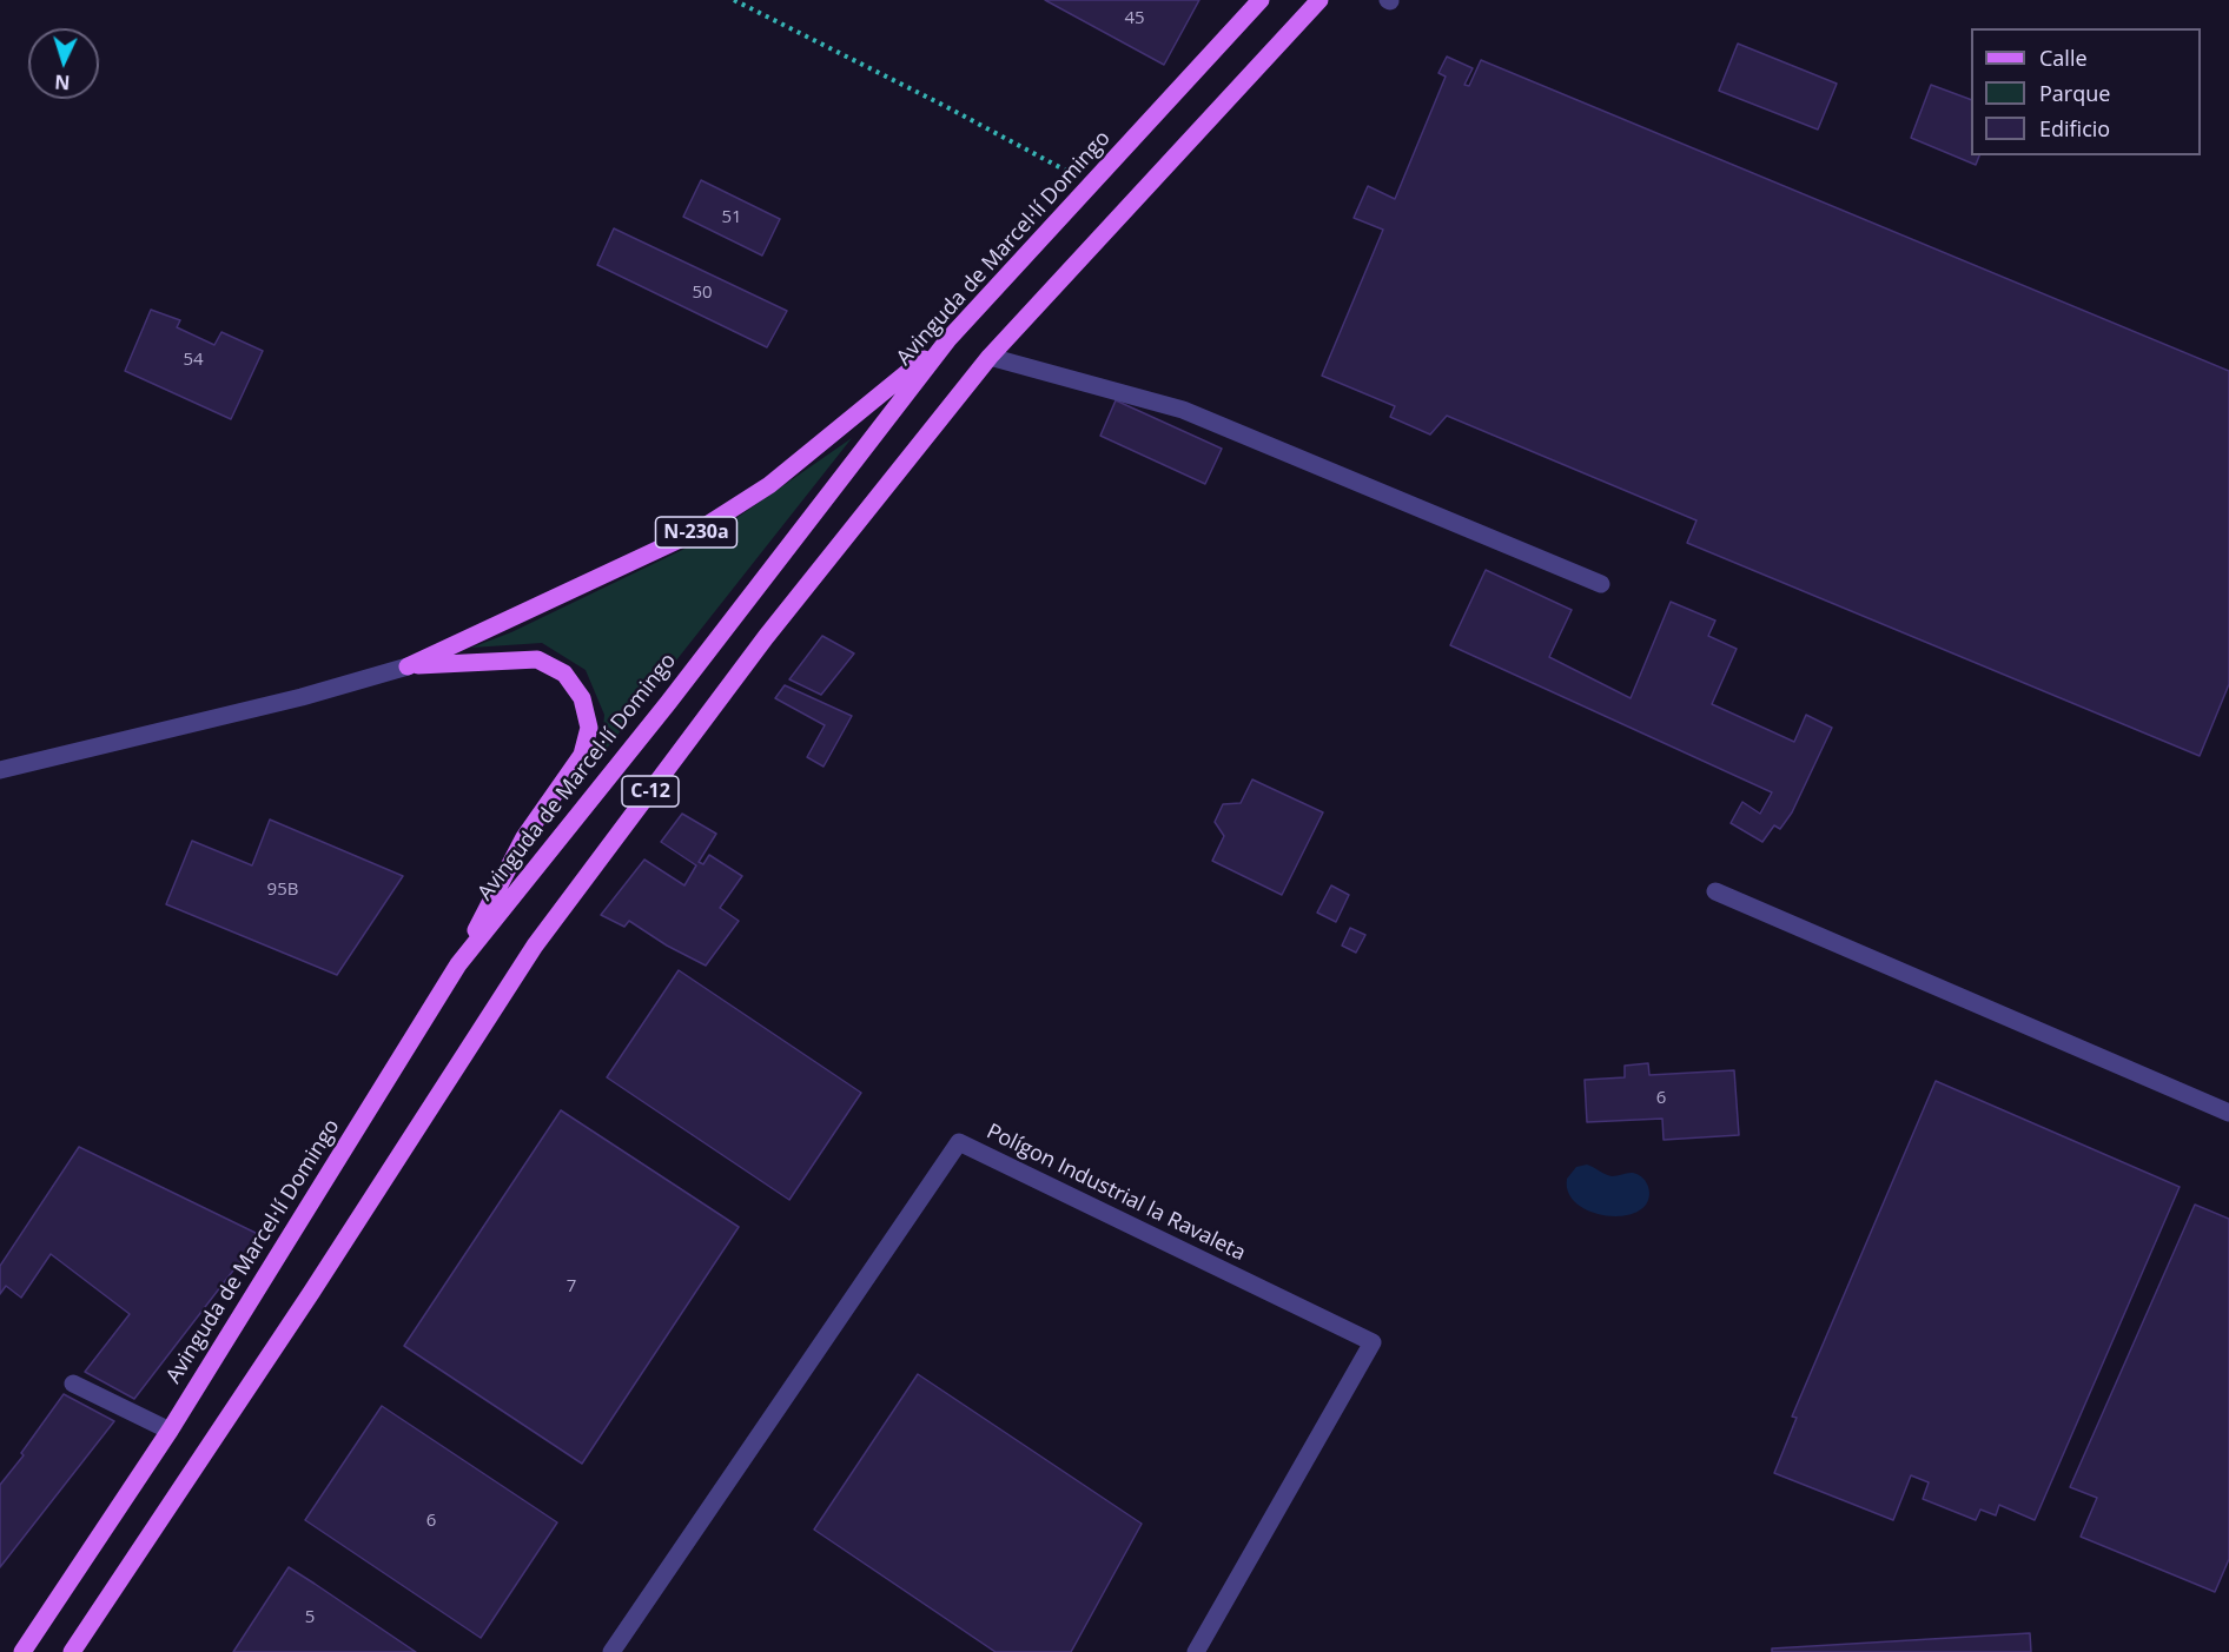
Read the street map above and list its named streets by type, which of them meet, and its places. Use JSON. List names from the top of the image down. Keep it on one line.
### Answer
{"streets":{"main road":["Avinguda de Marcel·lí Domingo","N-230a","C-12"],"street":["Polígon Industrial la Ravaleta"]},"crossings":[["Avinguda de Marcel·lí Domingo","N-230a"]],"house_numbers":["45","51","50","54","95B","6","7","6","5"],"legend":["Calle","Parque","Edificio"],"north":"bottom"}
